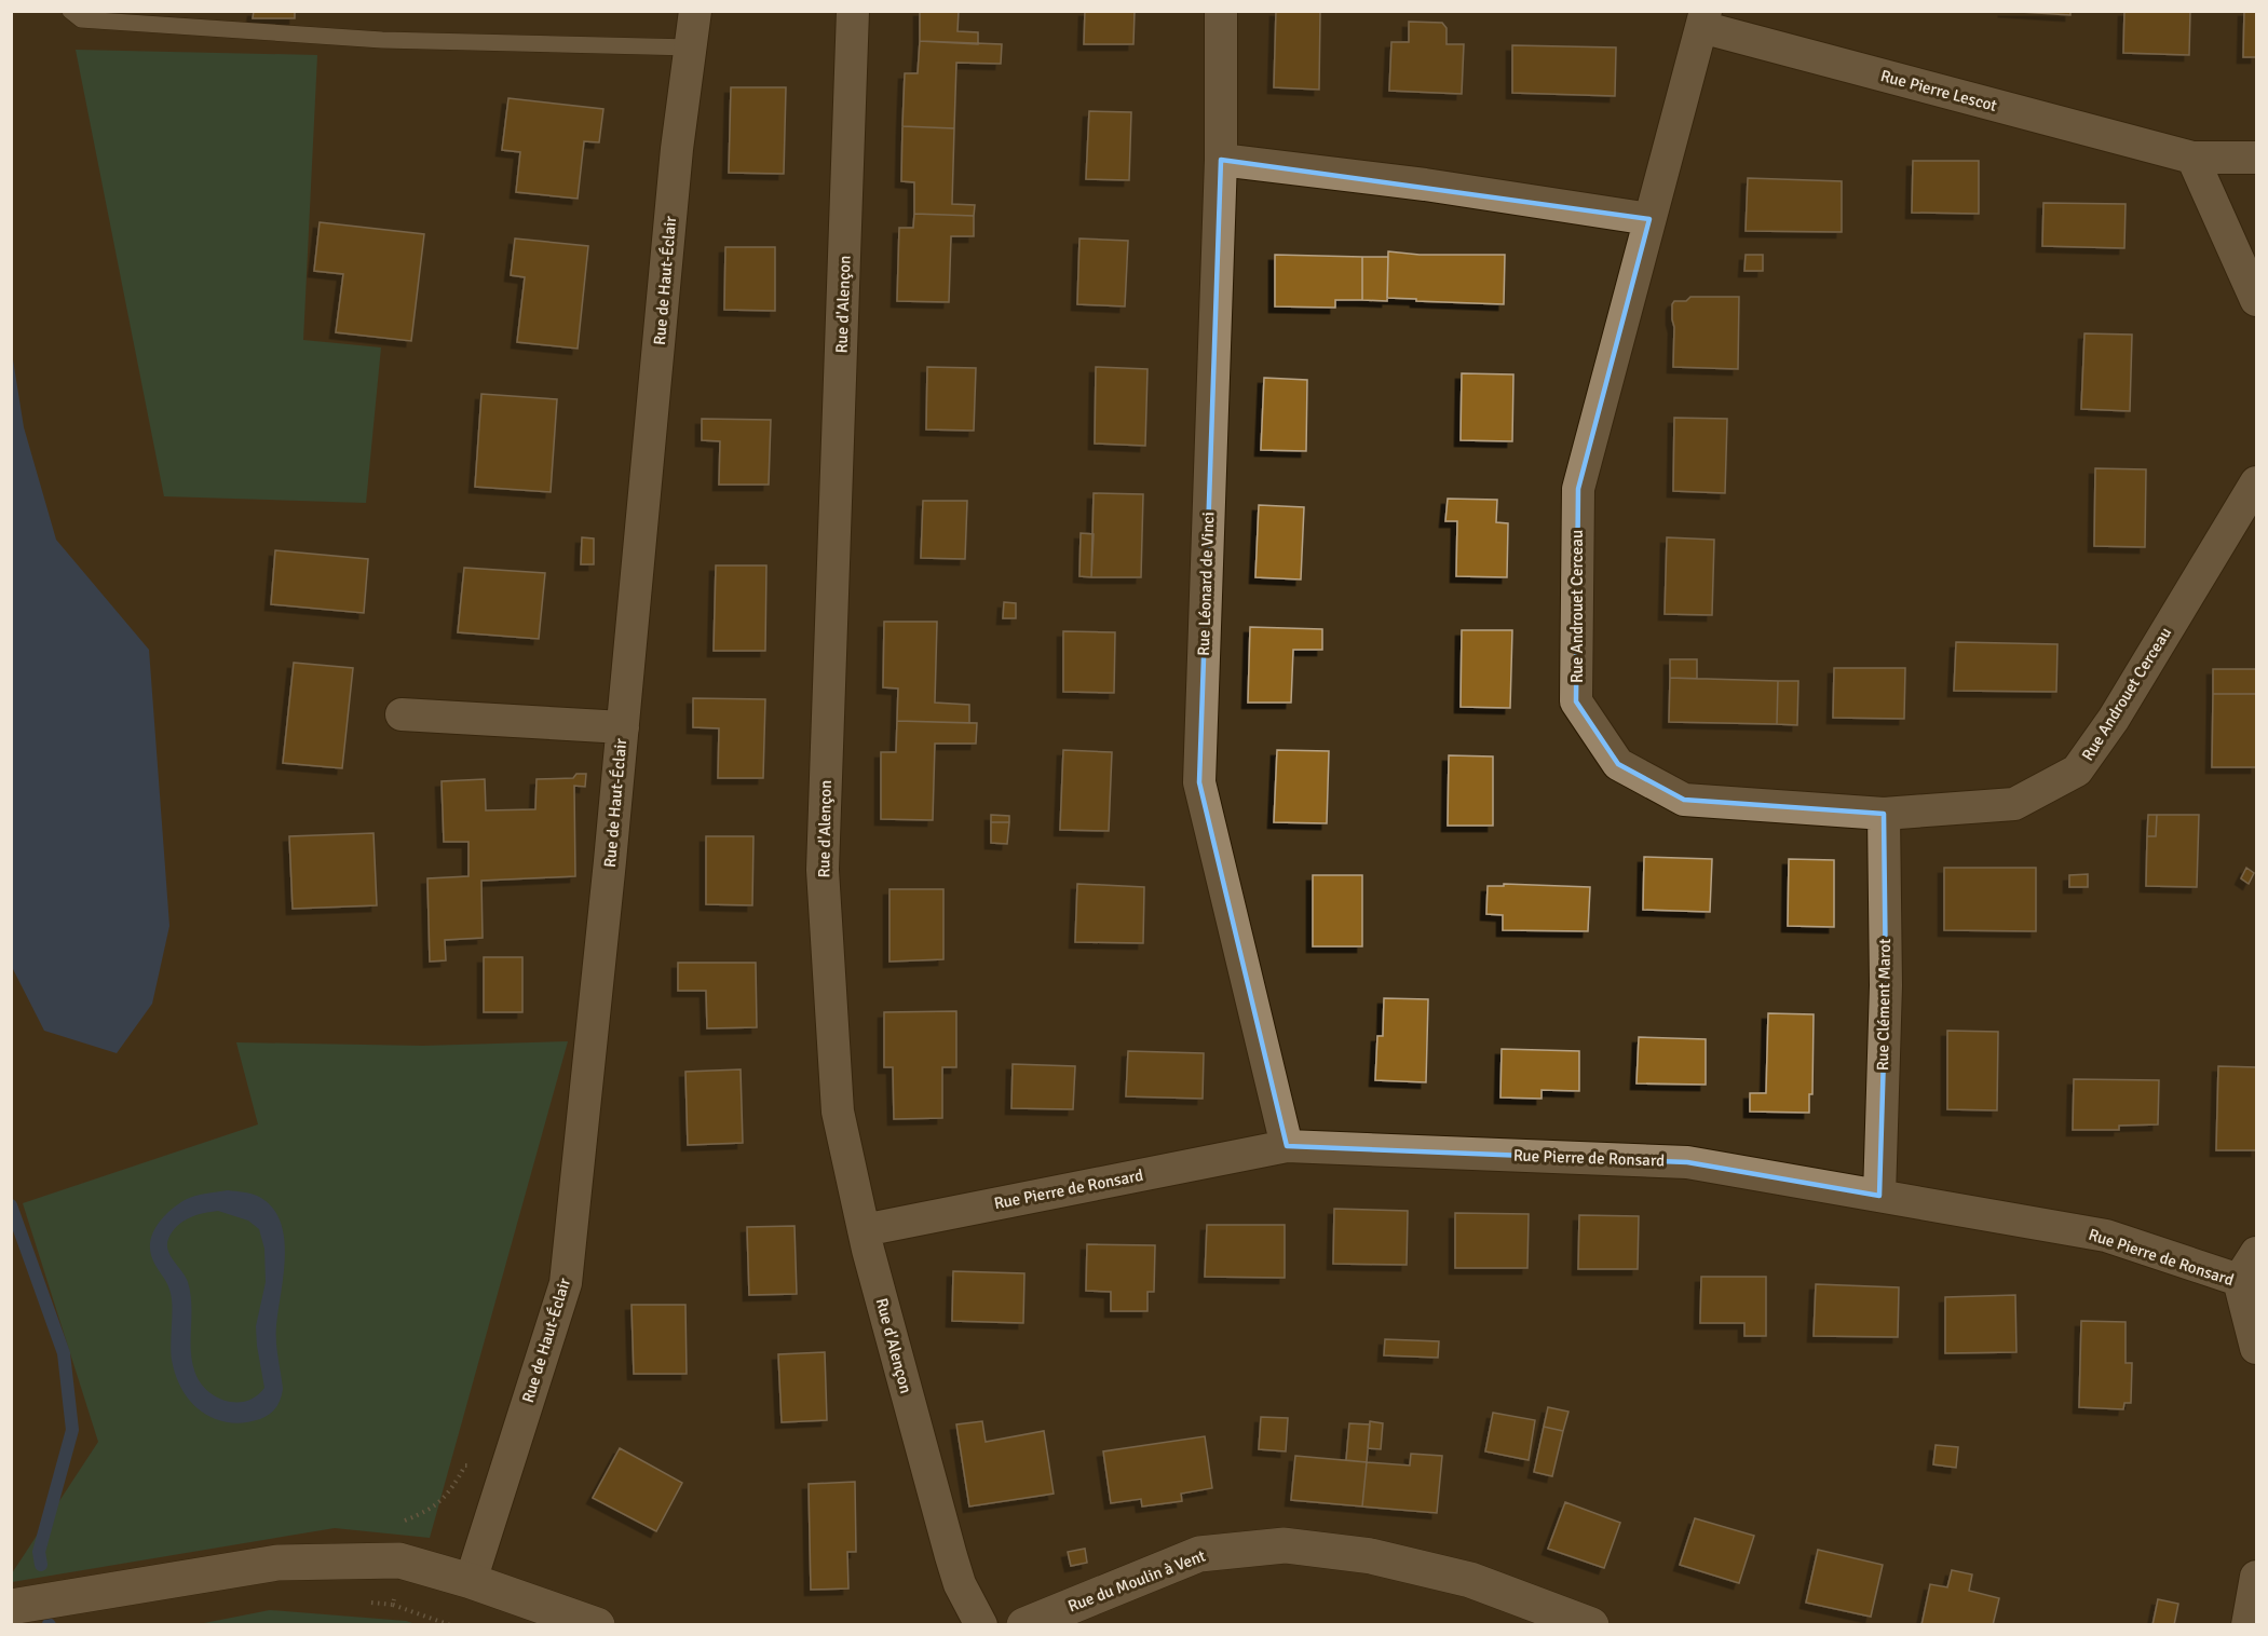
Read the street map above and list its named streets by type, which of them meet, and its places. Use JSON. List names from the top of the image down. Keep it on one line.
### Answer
{"streets":{"street":["Rue Pierre Lescot","Rue de Haut-Éclair","Rue d'Alençon","Rue Léonard de Vinci","Rue Androuet Cerceau","Rue Clément Marot","Rue Pierre de Ronsard","Rue du Moulin à Vent"]},"crossings":[["Rue Pierre Lescot","Rue Androuet Cerceau"],["Rue d'Alençon","Rue Pierre de Ronsard"],["Rue Léonard de Vinci","Rue Pierre de Ronsard"],["Rue Androuet Cerceau","Rue Clément Marot"],["Rue Clément Marot","Rue Pierre de Ronsard"]]}
